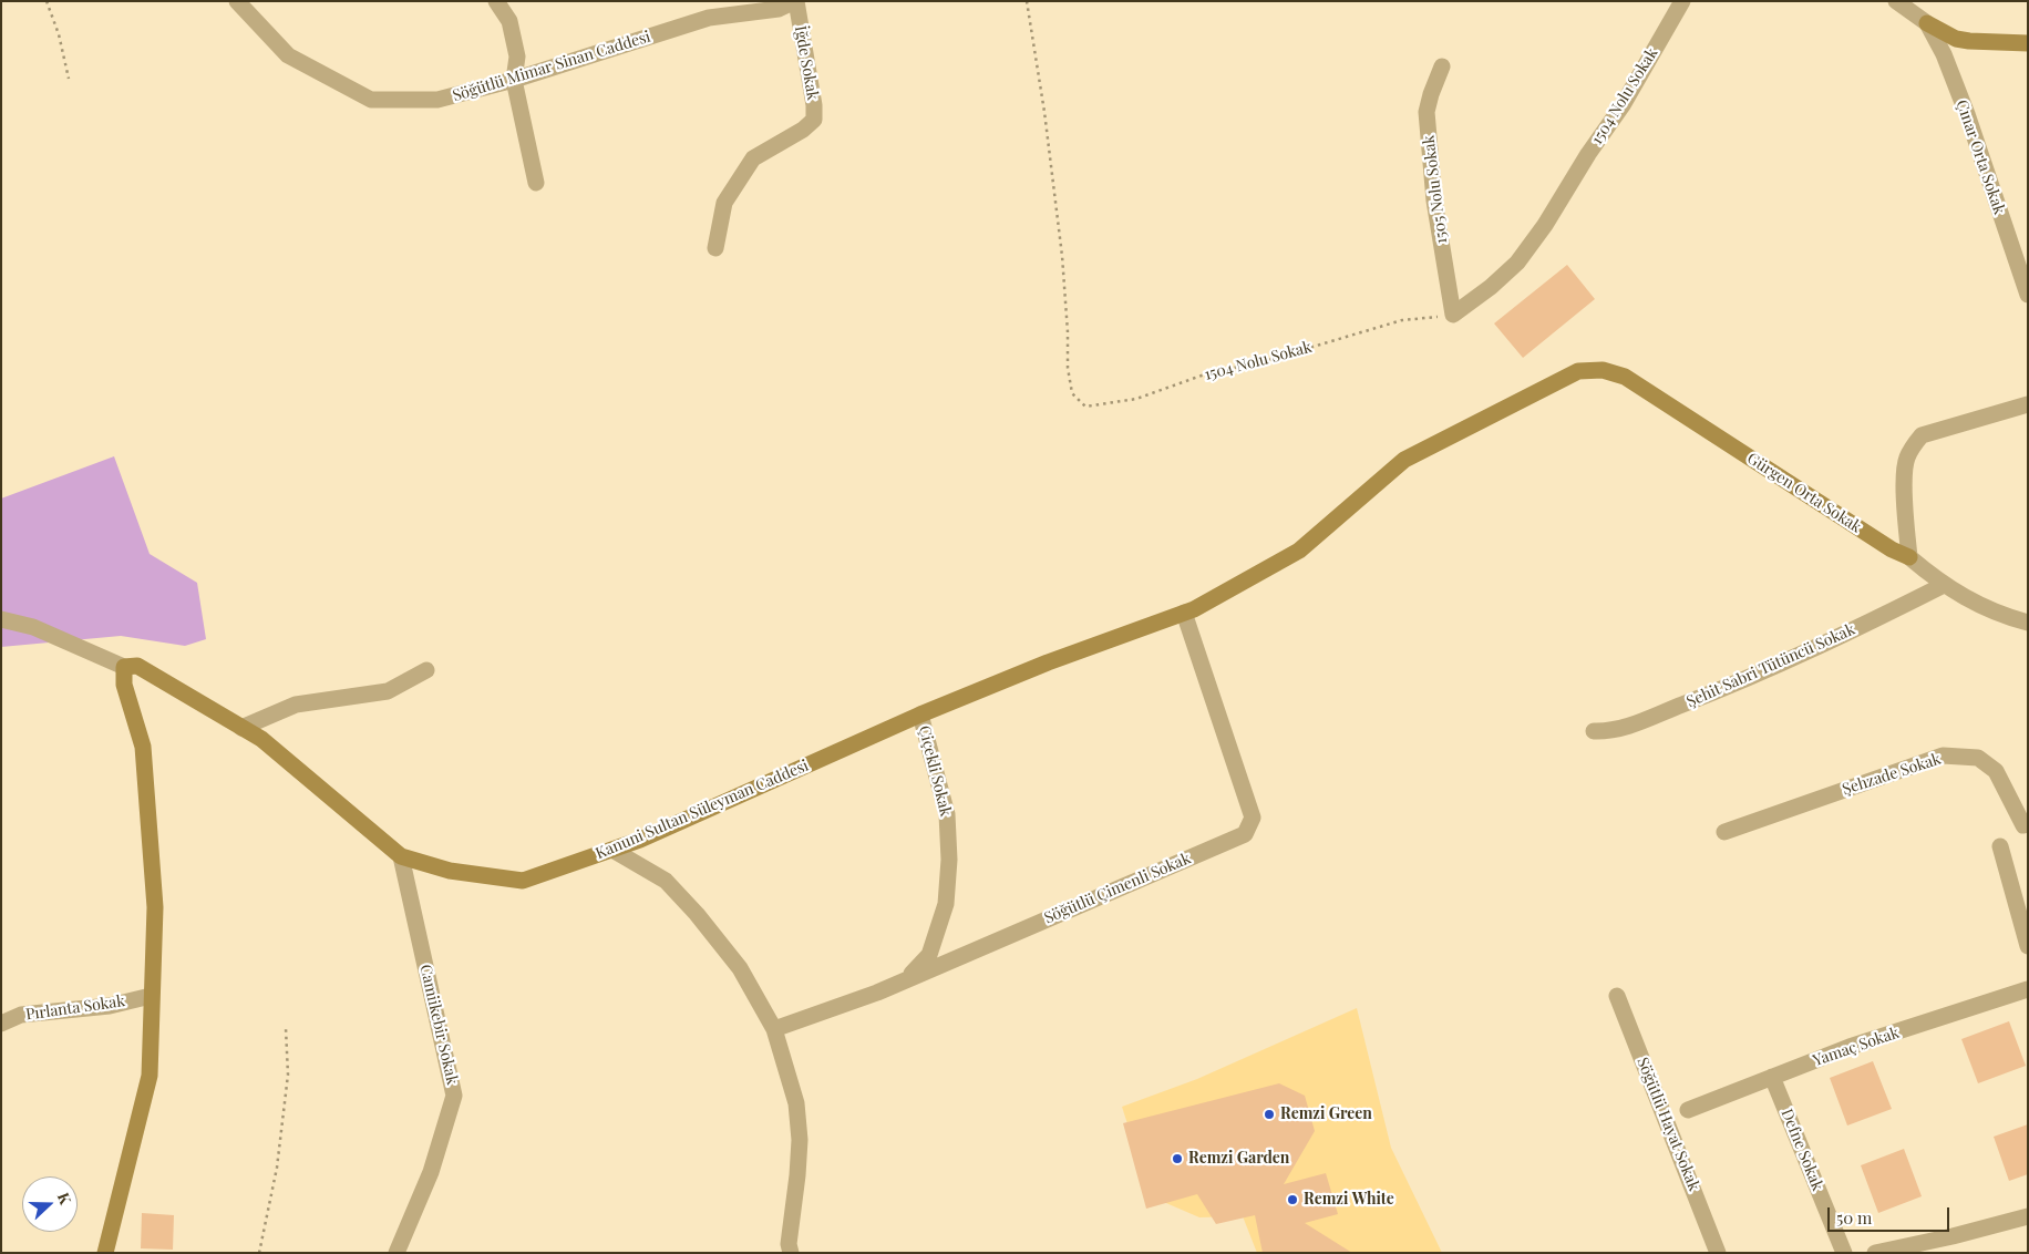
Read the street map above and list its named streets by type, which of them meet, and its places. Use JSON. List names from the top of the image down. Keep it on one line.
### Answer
{"streets":{"street":["İğde Sokak","Söğütlü Mimar Sinan Caddesi","1504 Nolu Sokak","Çınar Orta Sokak","1505 Nolu Sokak","Gürgen Orta Sokak","Şehit Sabri Tütüncü Sokak","Çiçekli Sokak","Şehzade Sokak","Kanuni Sultan Süleyman Caddesi","Söğütlü Çimenli Sokak","Pırlanta Sokak","Camiikebir Sokak","Yamaç Sokak","Söğütlü Hayat Sokak","Defne Sokak"]},"crossings":[["İğde Sokak","Söğütlü Mimar Sinan Caddesi"],["1504 Nolu Sokak","1505 Nolu Sokak"],["Gürgen Orta Sokak","Şehit Sabri Tütüncü Sokak"],["Gürgen Orta Sokak","Kanuni Sultan Süleyman Caddesi"],["Çiçekli Sokak","Kanuni Sultan Süleyman Caddesi"],["Çiçekli Sokak","Söğütlü Çimenli Sokak"],["Kanuni Sultan Süleyman Caddesi","Söğütlü Çimenli Sokak"],["Kanuni Sultan Süleyman Caddesi","Camiikebir Sokak"],["Yamaç Sokak","Defne Sokak"]],"places":["Remzi Green","Remzi Garden","Remzi White"],"scale_bar":"50 m","north":"right"}
